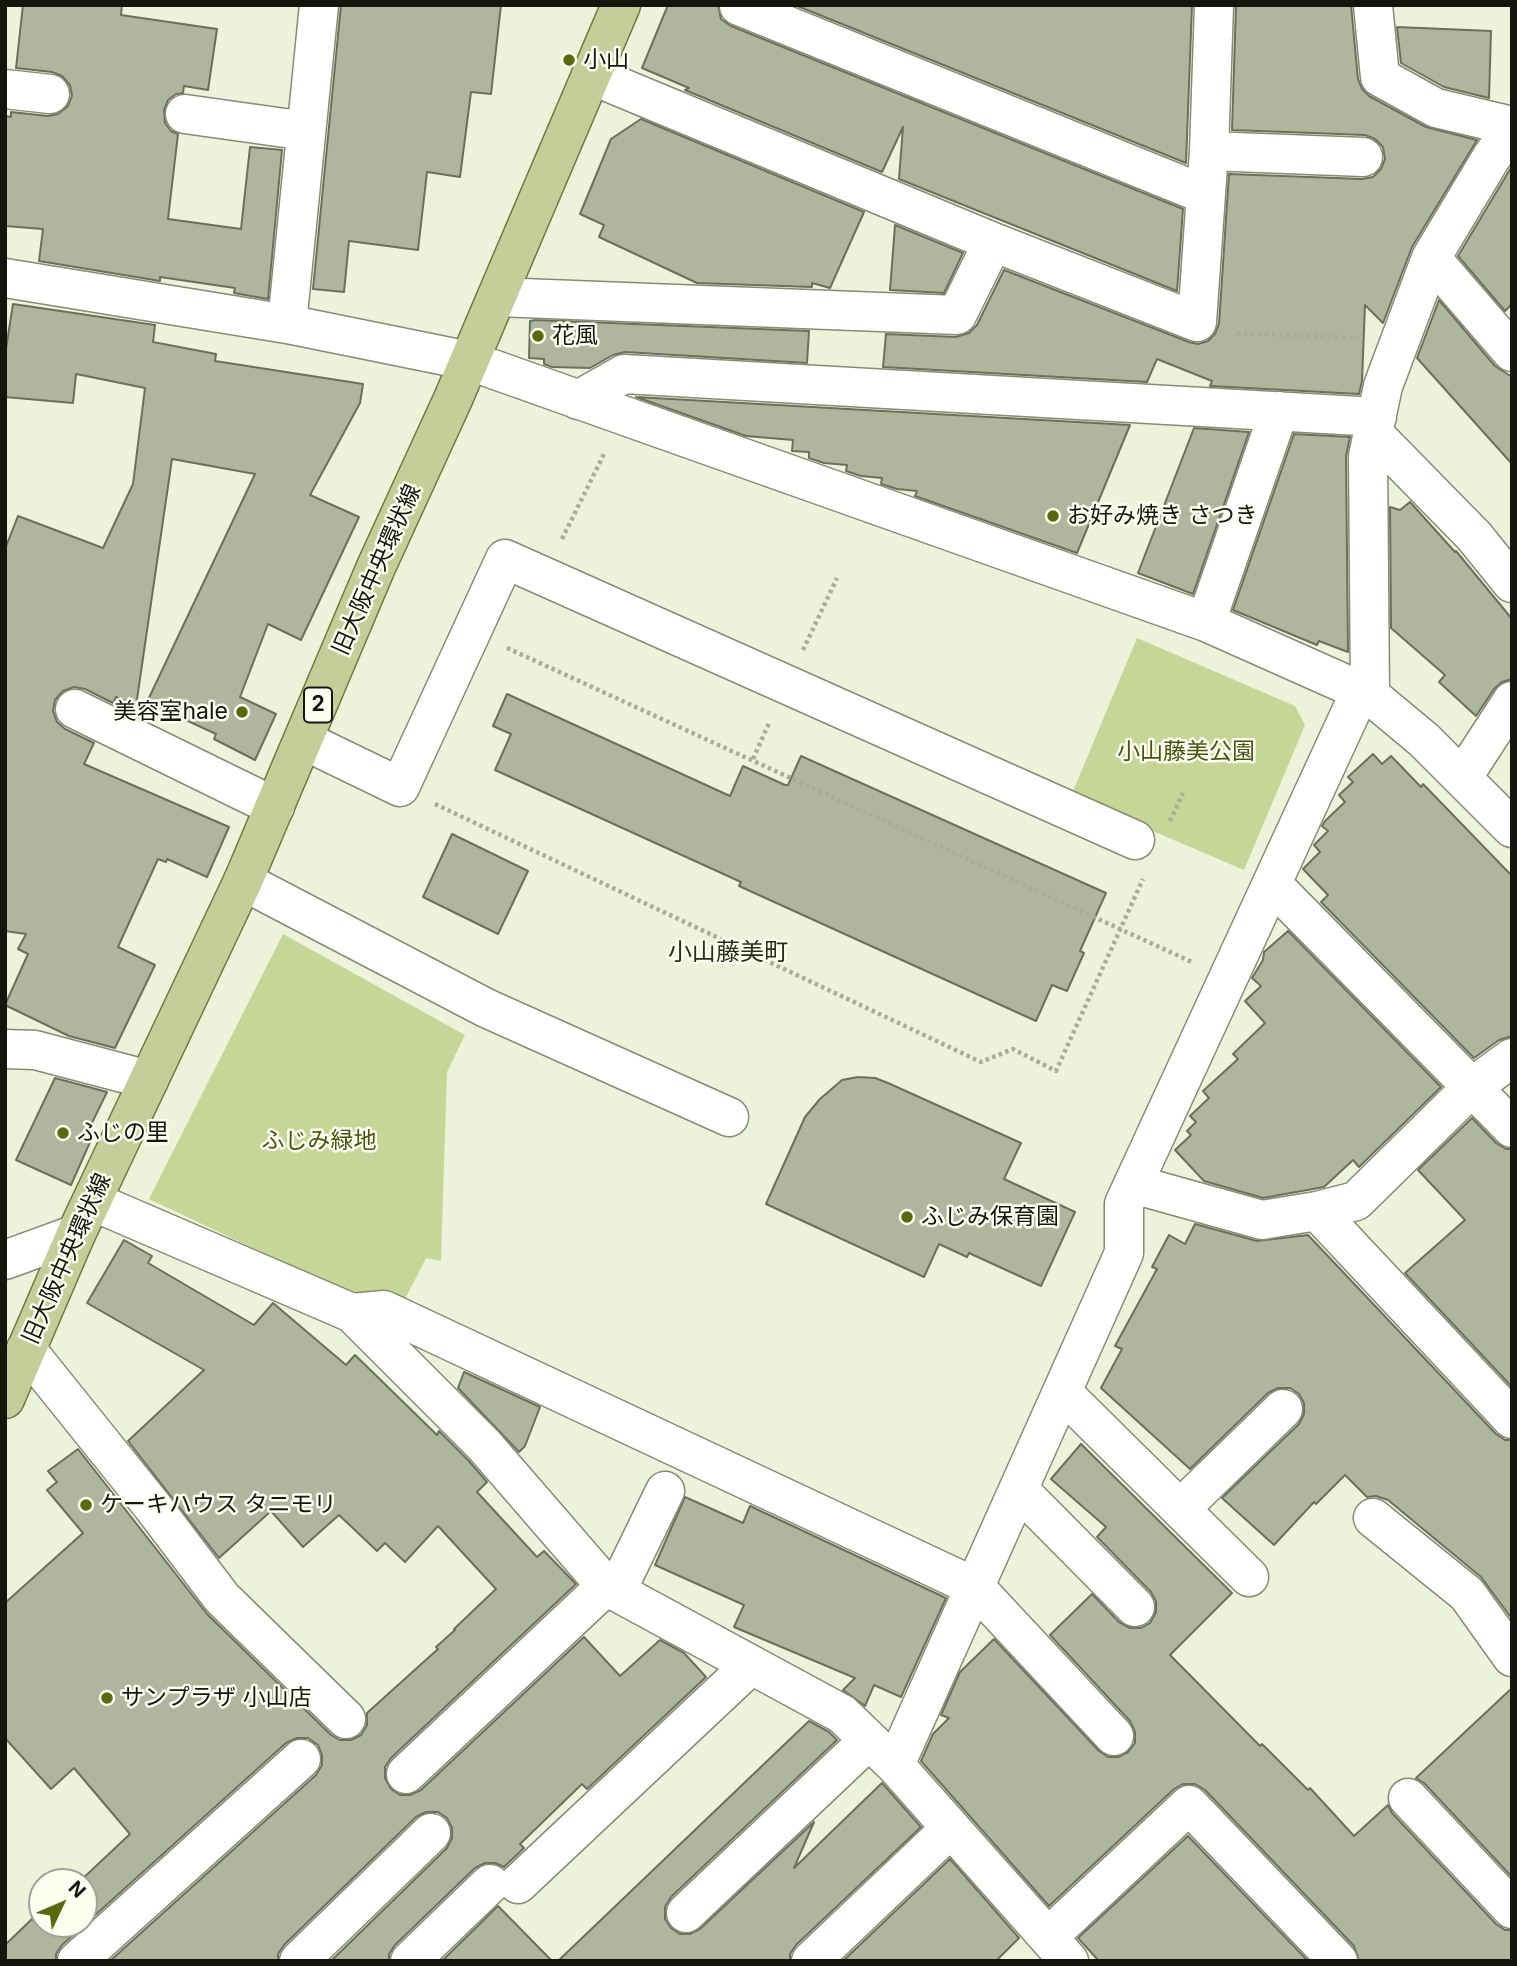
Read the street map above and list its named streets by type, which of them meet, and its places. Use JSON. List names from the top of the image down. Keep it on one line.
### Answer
{"streets":{"main road":["旧大阪中央環状線","2"]},"districts":["小山藤美町"],"parks":["小山藤美公園","ふじみ緑地"],"places":["小山","花風","お好み焼き さつき","美容室hale","ふじの里","ふじみ保育園","ケーキハウス タニモリ","サンプラザ 小山店"],"north":"top right"}
